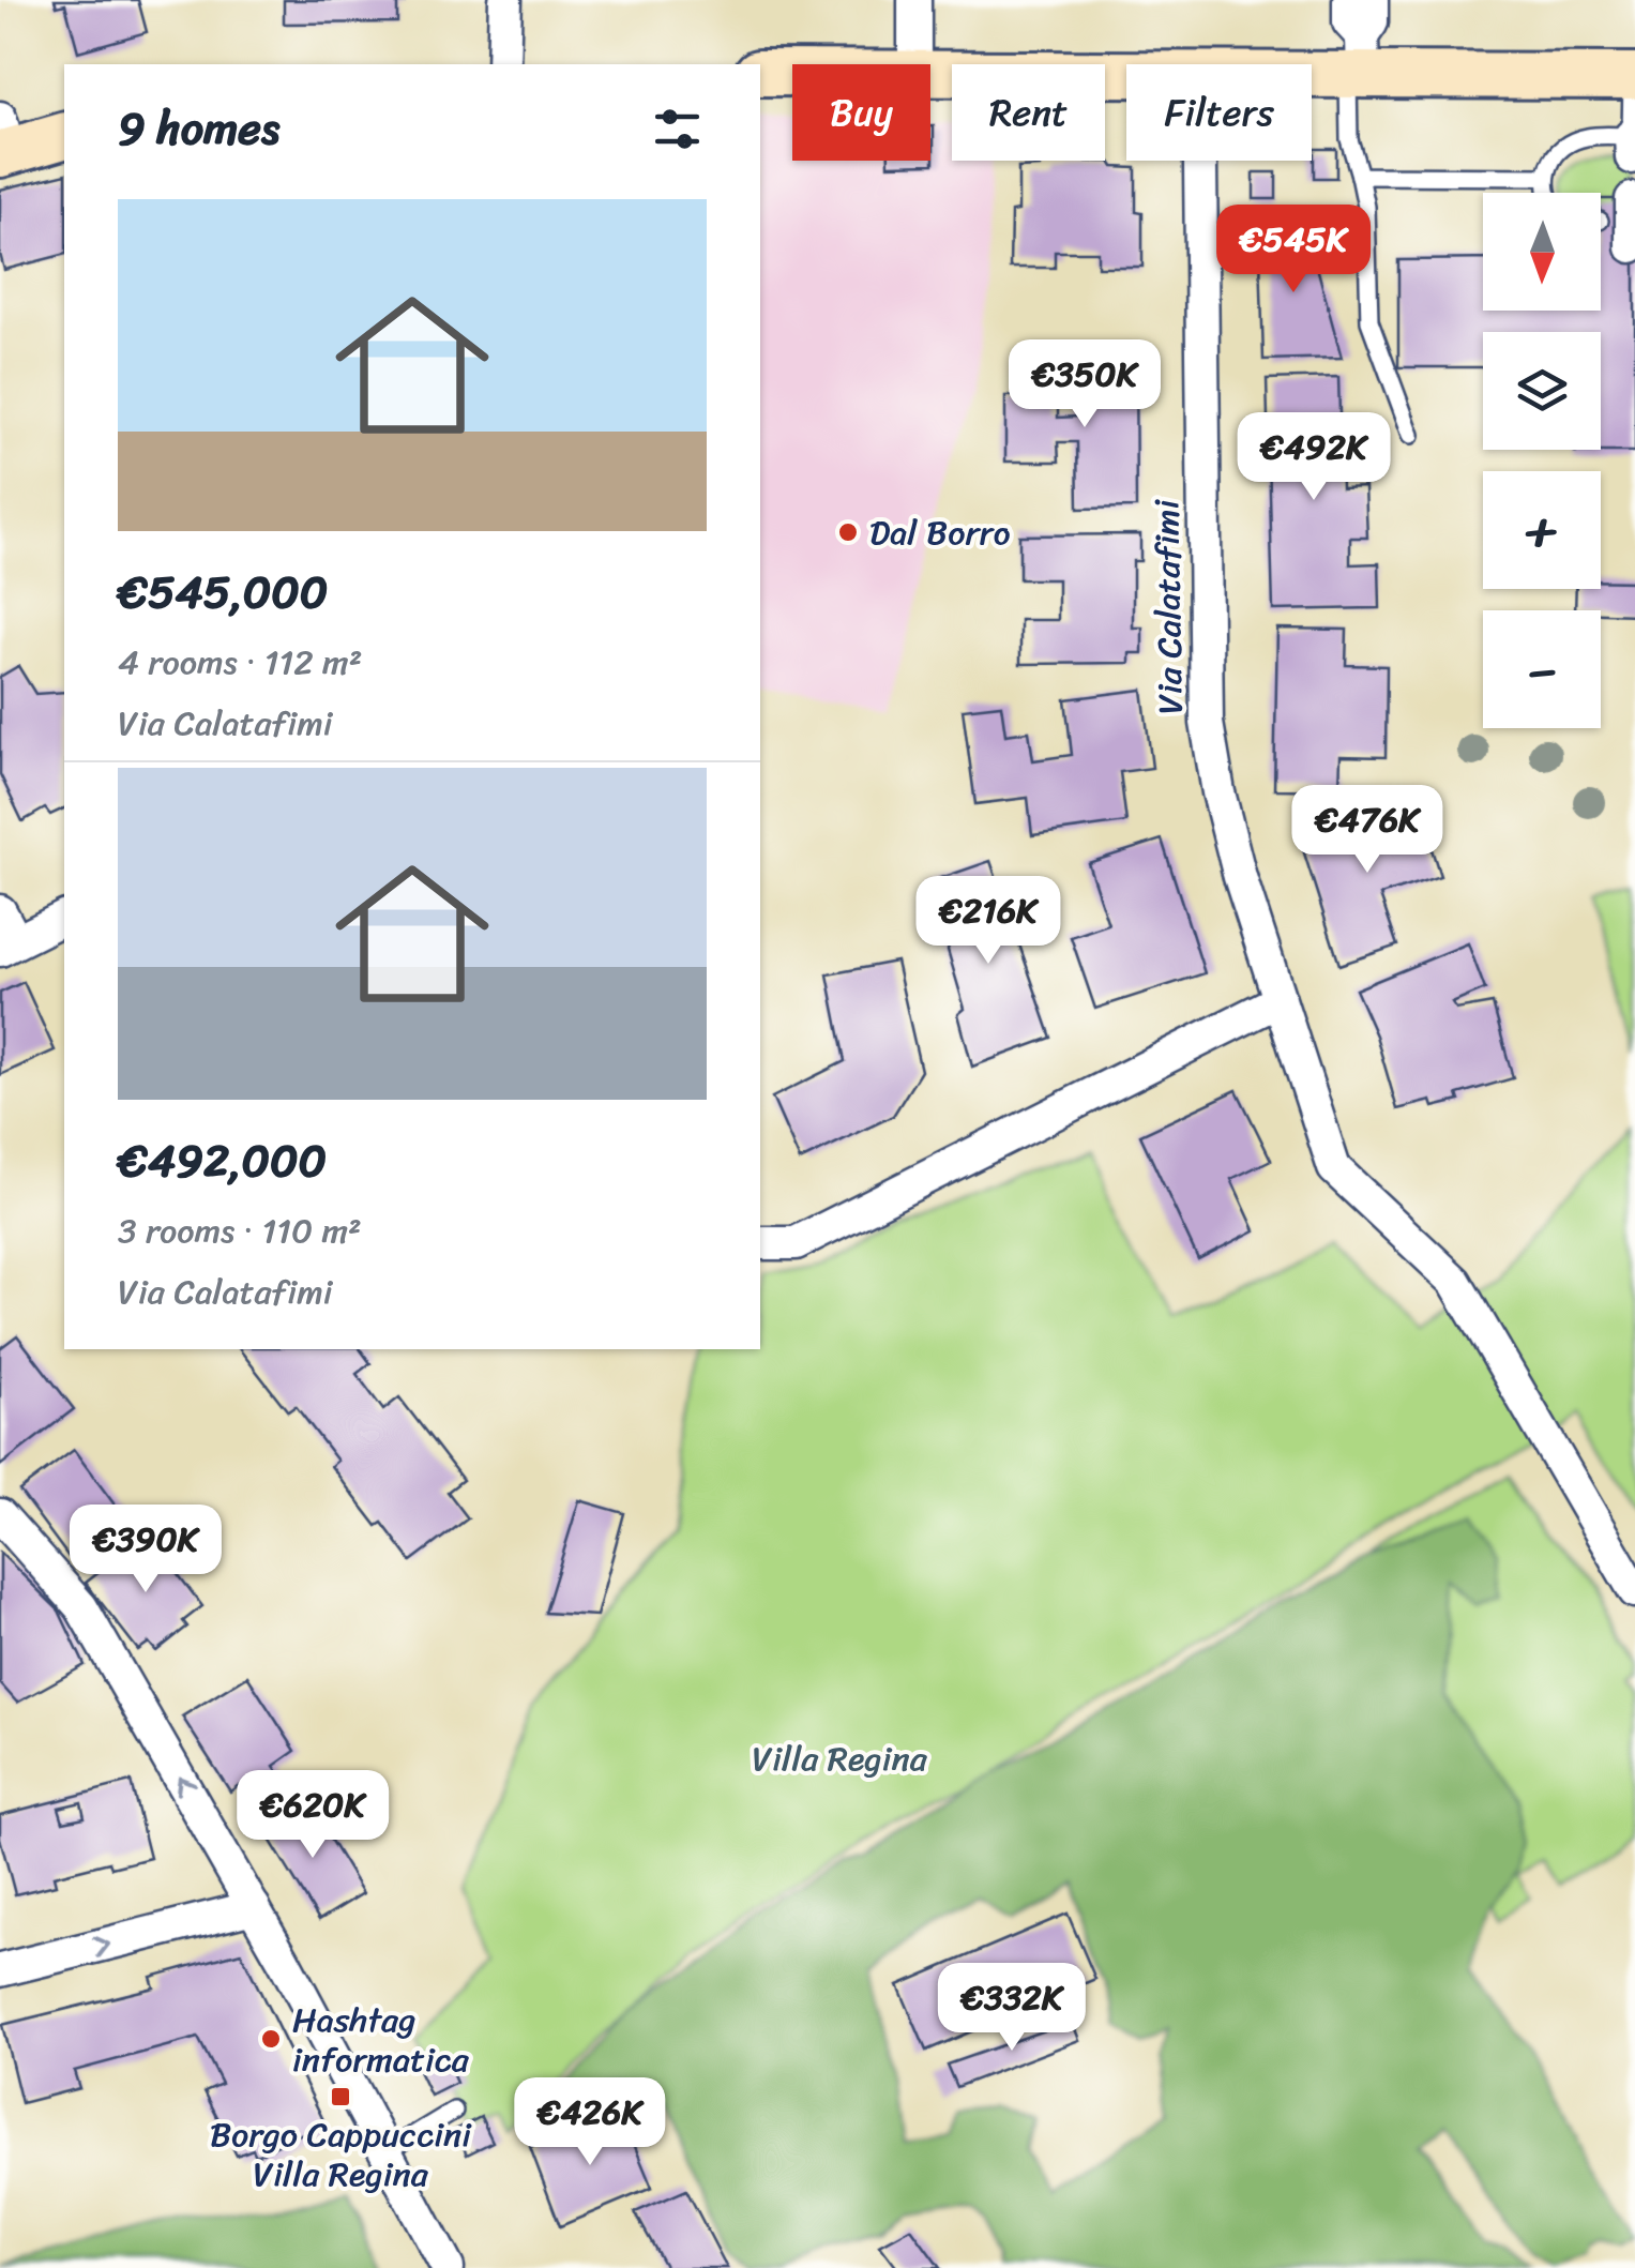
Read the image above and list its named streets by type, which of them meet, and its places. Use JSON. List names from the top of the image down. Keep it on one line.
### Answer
{"streets":{"street":["Via Calatafimi"]},"parks":["Villa Regina"],"places":{"other":["Dal Borro","Hashtag informatica"],"transit":["Borgo Cappuccini Villa Regina"]},"north":"bottom","page":{"chip":["Buy","Rent","Filters"],"heading":"9 homes","map_buttons":["+","−"],"list":[{"name":"€545,000","note":"4 rooms · 112 m² · Via Calatafimi"},{"name":"€492,000","note":"3 rooms · 110 m² · Via Calatafimi"}],"price":["€545K","€350K","€492K","€476K","€216K","€390K","€620K","€332K","€426K"]}}
